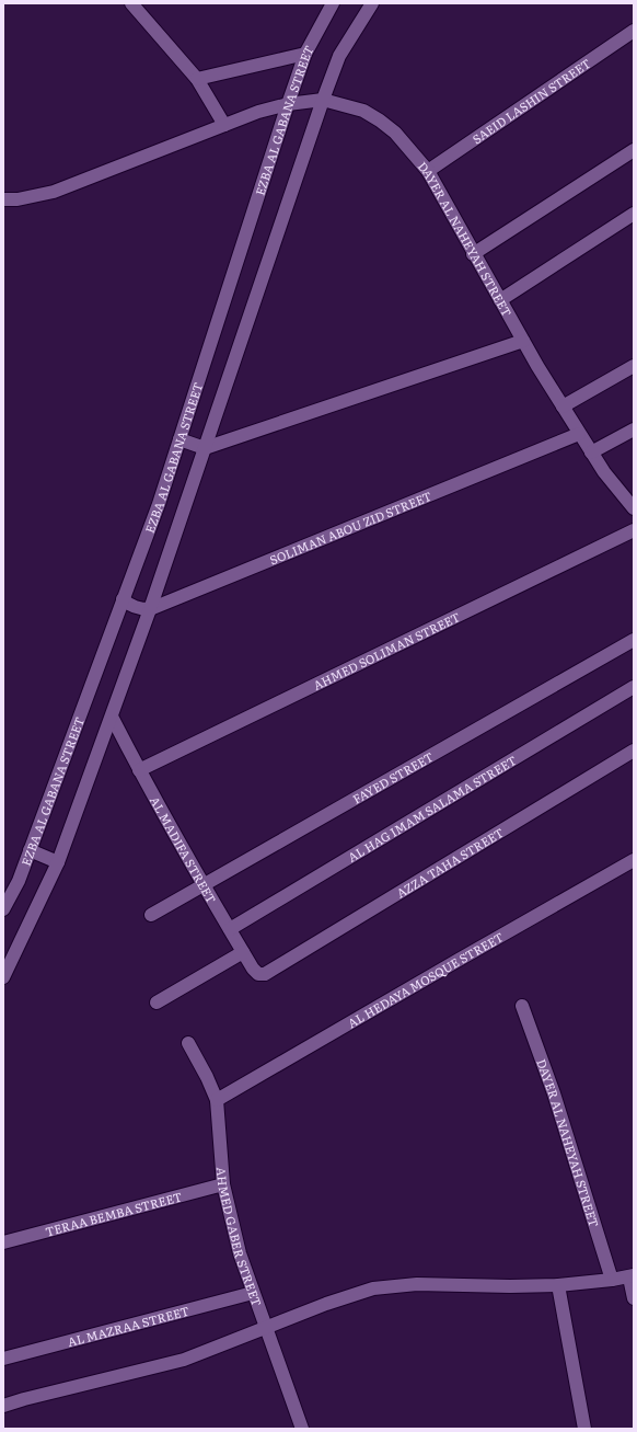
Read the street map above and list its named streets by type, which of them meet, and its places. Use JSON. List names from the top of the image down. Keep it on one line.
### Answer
{"streets":{"street":["SAEID LASHIN STREET","EZBA AL GABANA STREET","DAYER AL NAHEYAH STREET","SOLIMAN ABOU ZID STREET","AHMED SOLIMAN STREET","FAYED STREET","AL HAG IMAM SALAMA STREET","AL MADIFA STREET","AZZA TAHA STREET","AL HEDAYA MOSQUE STREET","TERAA BEMBA STREET","AHMED GABER STREET","AL MAZRAA STREET"]},"crossings":[["SAEID LASHIN STREET","DAYER AL NAHEYAH STREET"],["DAYER AL NAHEYAH STREET","SOLIMAN ABOU ZID STREET"],["AHMED SOLIMAN STREET","AL MADIFA STREET"],["FAYED STREET","AL MADIFA STREET"],["AL HAG IMAM SALAMA STREET","AL MADIFA STREET"],["AL MADIFA STREET","AZZA TAHA STREET"],["AL HEDAYA MOSQUE STREET","AHMED GABER STREET"],["TERAA BEMBA STREET","AHMED GABER STREET"],["AHMED GABER STREET","AL MAZRAA STREET"]]}
